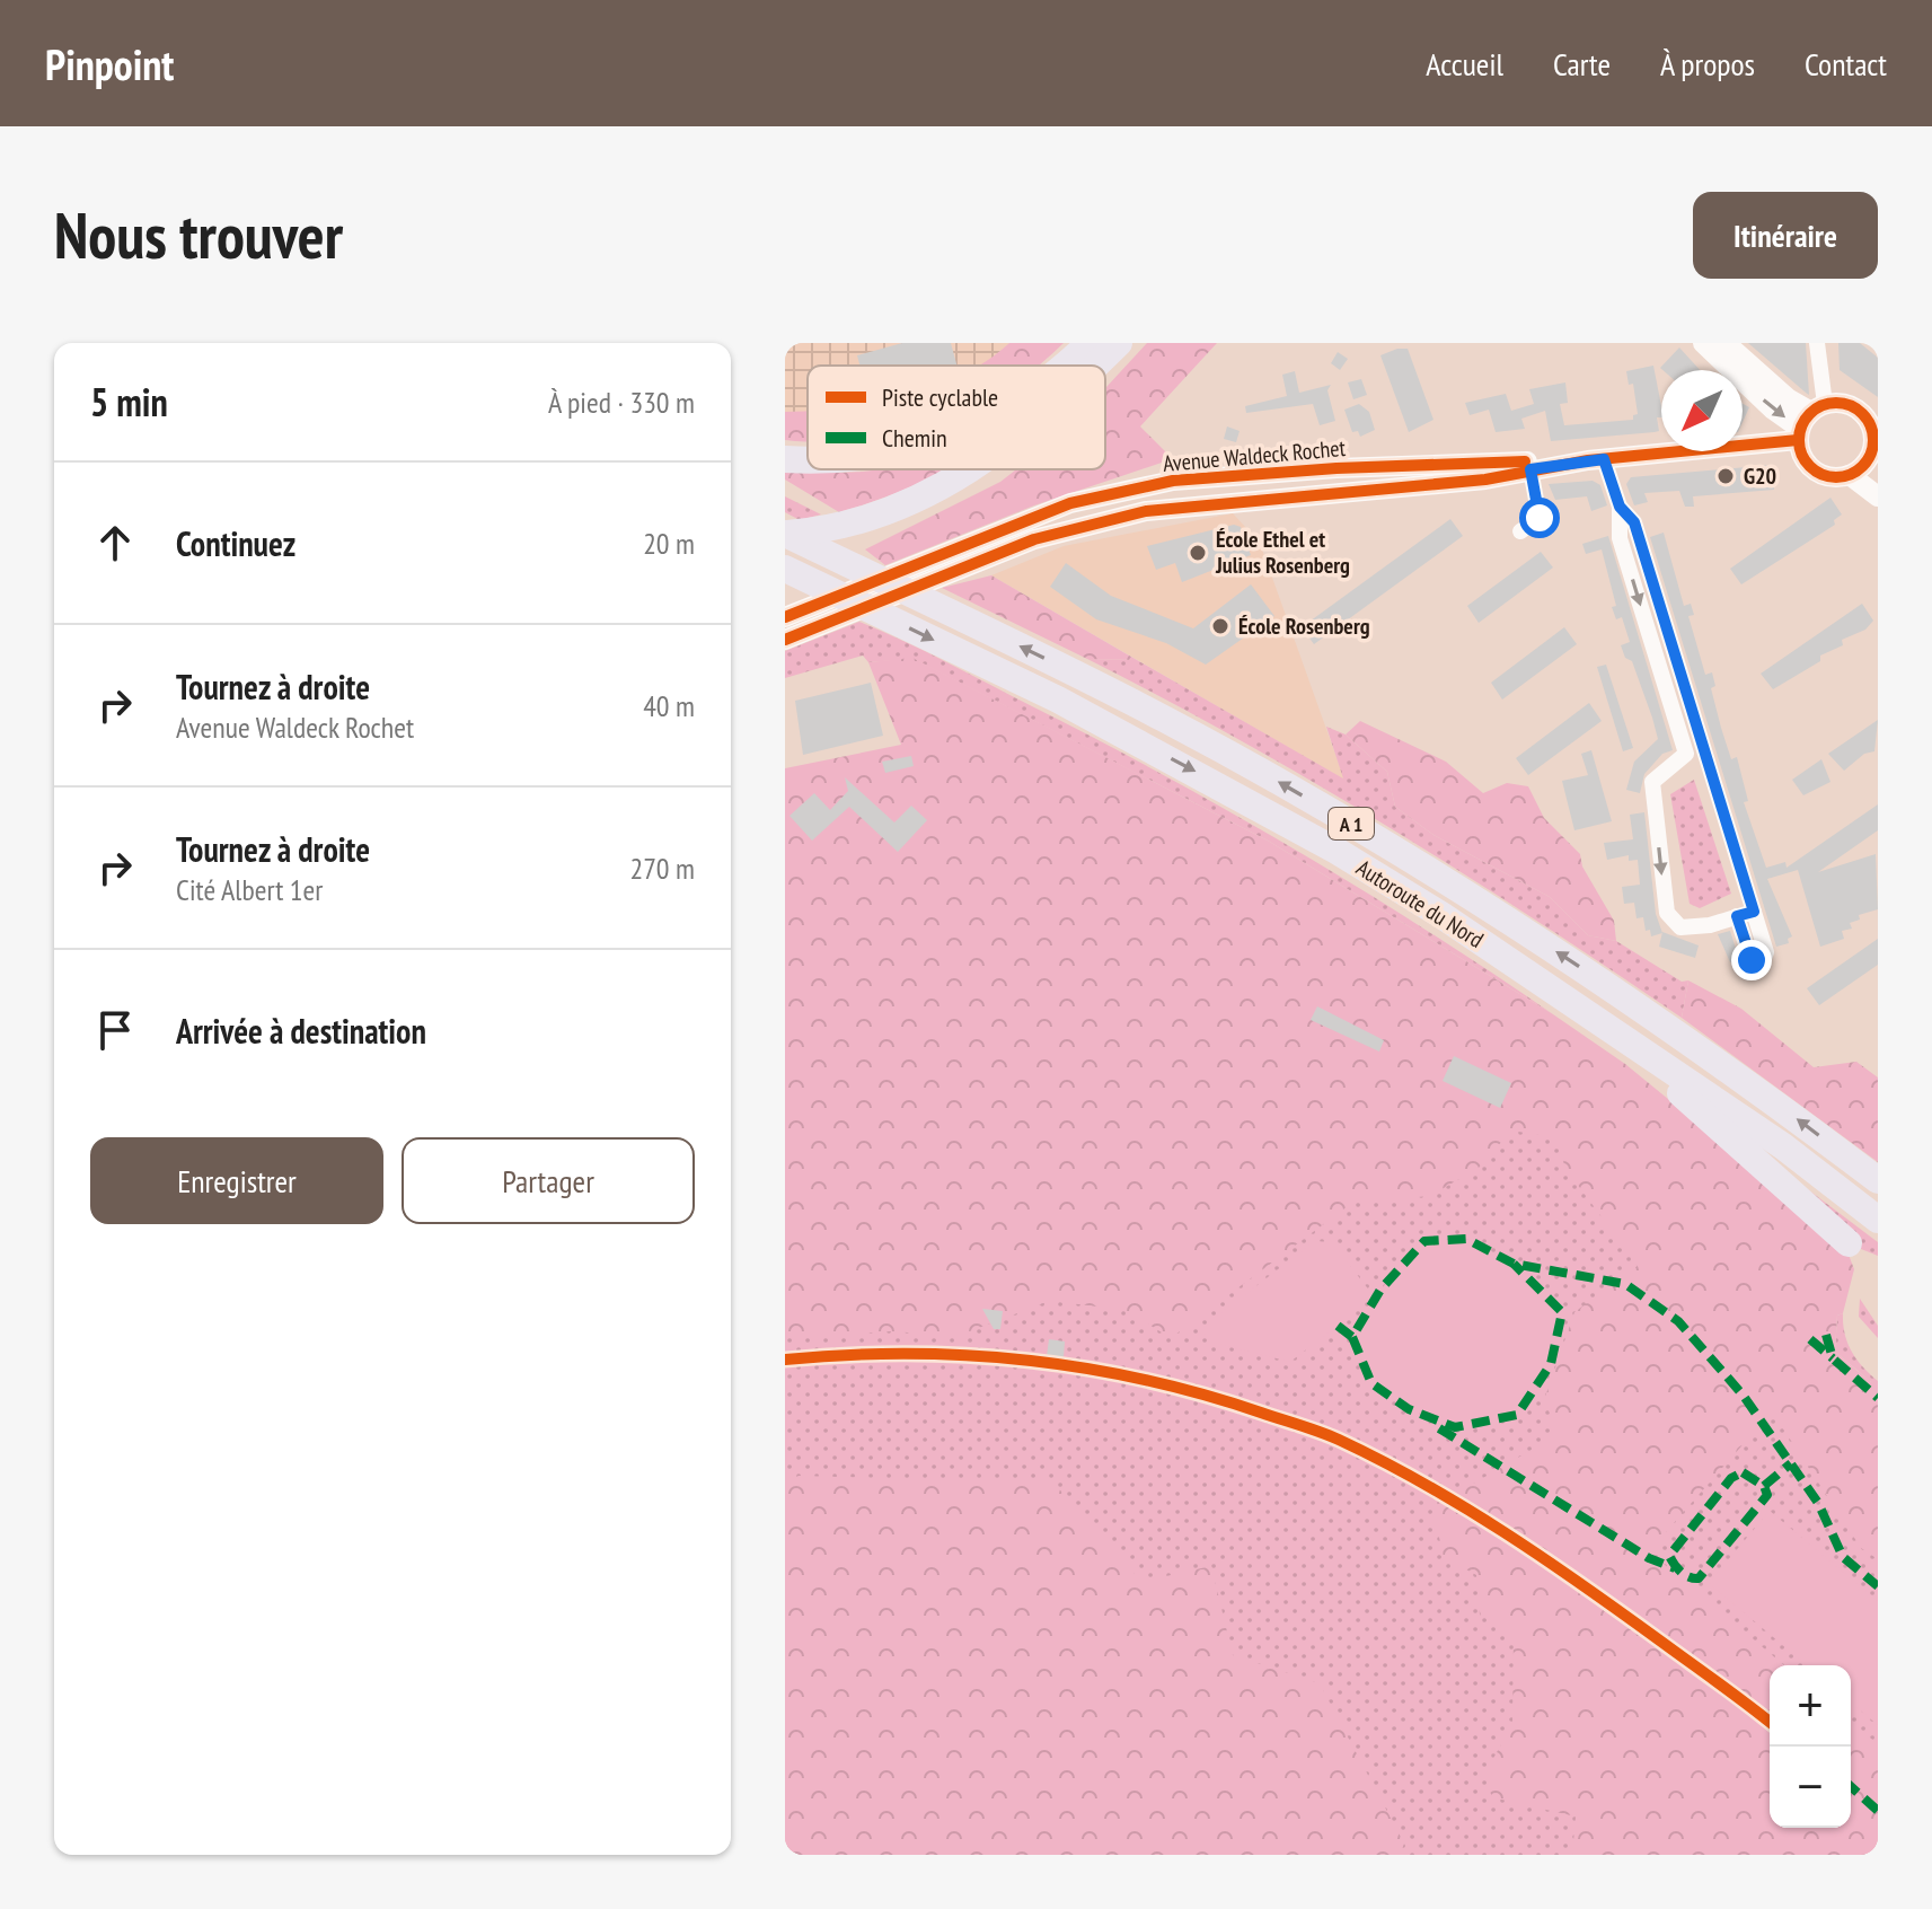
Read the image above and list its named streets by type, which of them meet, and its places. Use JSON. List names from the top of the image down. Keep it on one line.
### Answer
{"streets":{"highway":["A 1","Autoroute du Nord"],"main road":["Avenue Waldeck Rochet"]},"places":["G20","École Ethel et Julius Rosenberg","École Rosenberg"],"legend":["Piste cyclable","Chemin"],"north":"bottom left","page":{"header":"Pinpoint","nav":["Accueil","Carte","À propos","Contact"],"buttons":["Itinéraire",["Enregistrer","Partager"]],"title":"Nous trouver","heading":["5 min","À pied · 330 m"],"list":[["Continuez","20 m"],["Tournez à droite","Avenue Waldeck Rochet","40 m"],["Tournez à droite","Cité Albert 1er","270 m"],"Arrivée à destination"],"map_buttons":["+","−"]}}
